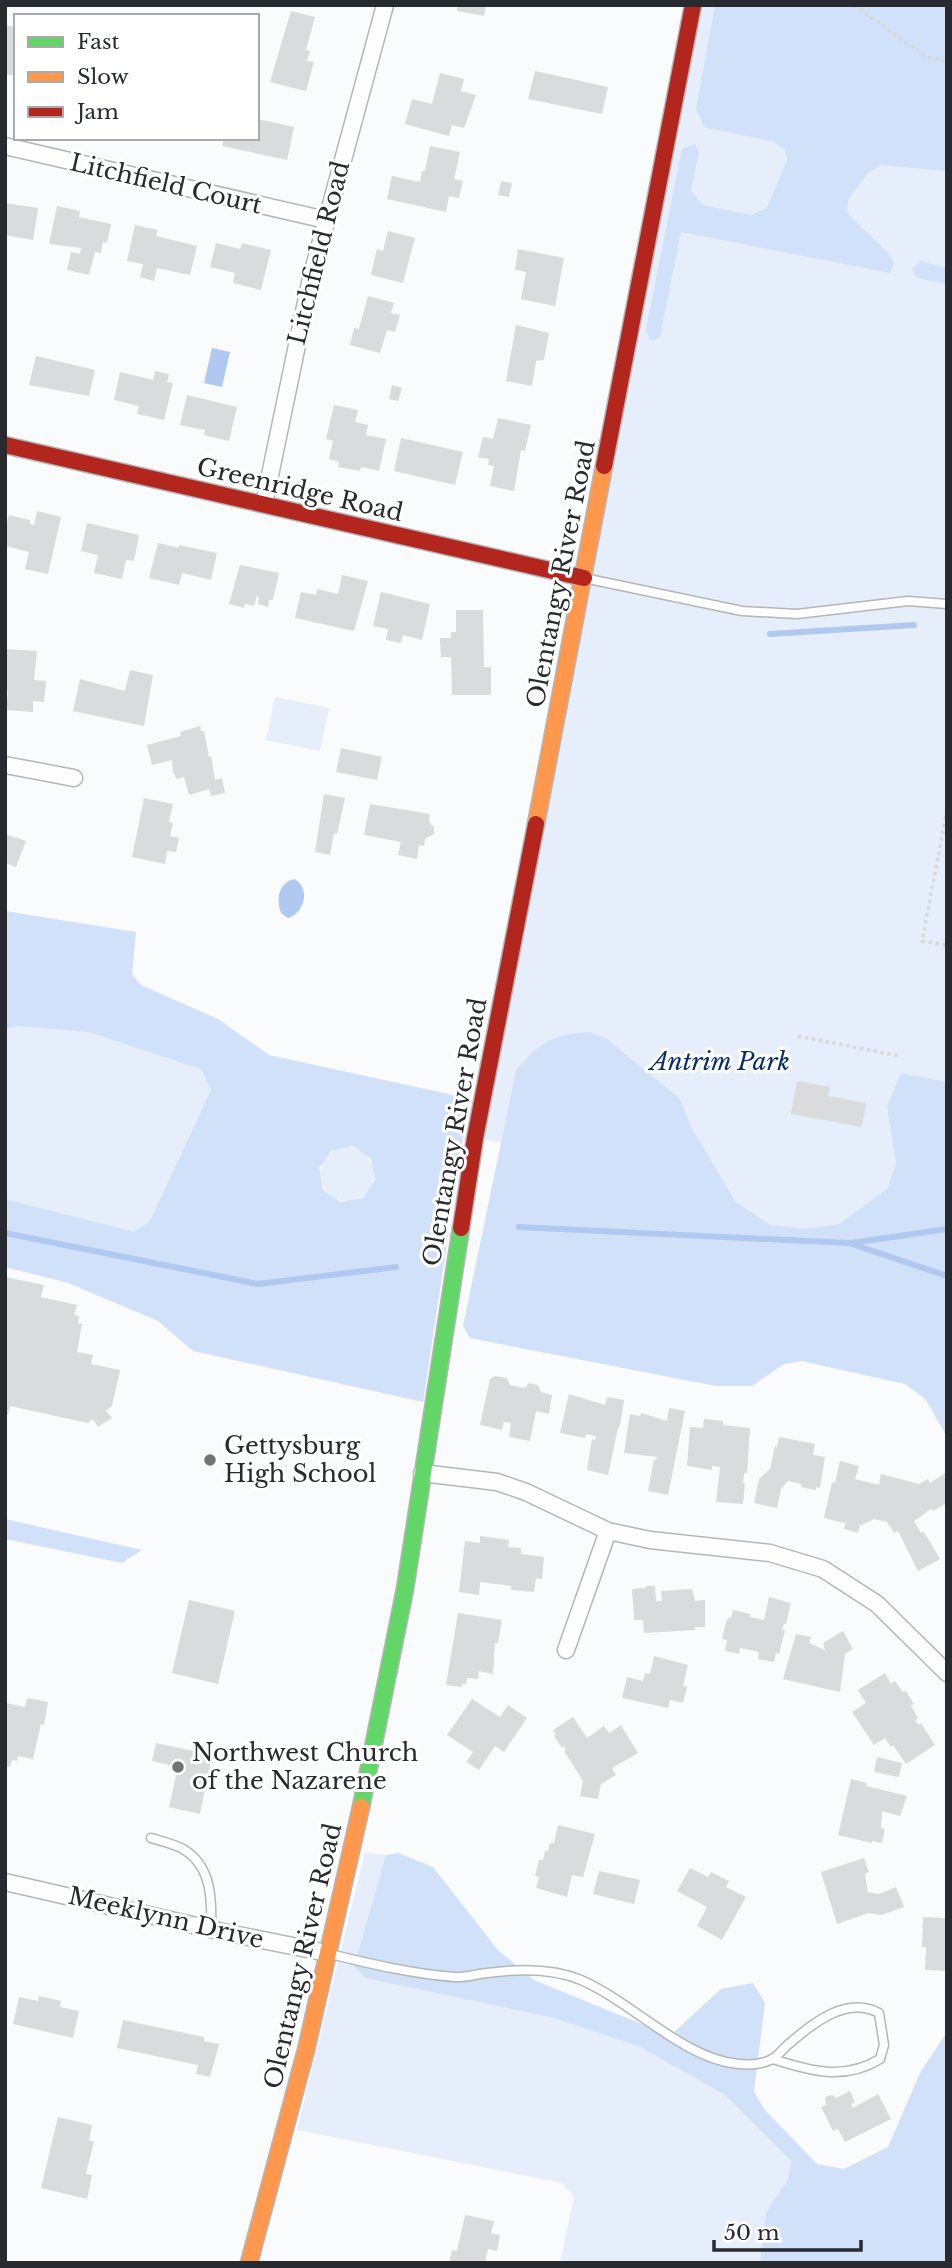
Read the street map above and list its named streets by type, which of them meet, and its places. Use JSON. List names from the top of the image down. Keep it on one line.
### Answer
{"streets":{"main road":["Greenridge Road","Olentangy River Road"],"street":["Litchfield Court","Litchfield Road","Meeklynn Drive"]},"crossings":[["Litchfield Court","Litchfield Road"],["Litchfield Road","Greenridge Road"],["Greenridge Road","Olentangy River Road"],["Olentangy River Road","Meeklynn Drive"]],"parks":["Antrim Park"],"places":["Gettysburg High School","Northwest Church of the Nazarene"],"legend":["Fast","Slow","Jam"],"scale_bar":"50 m"}
